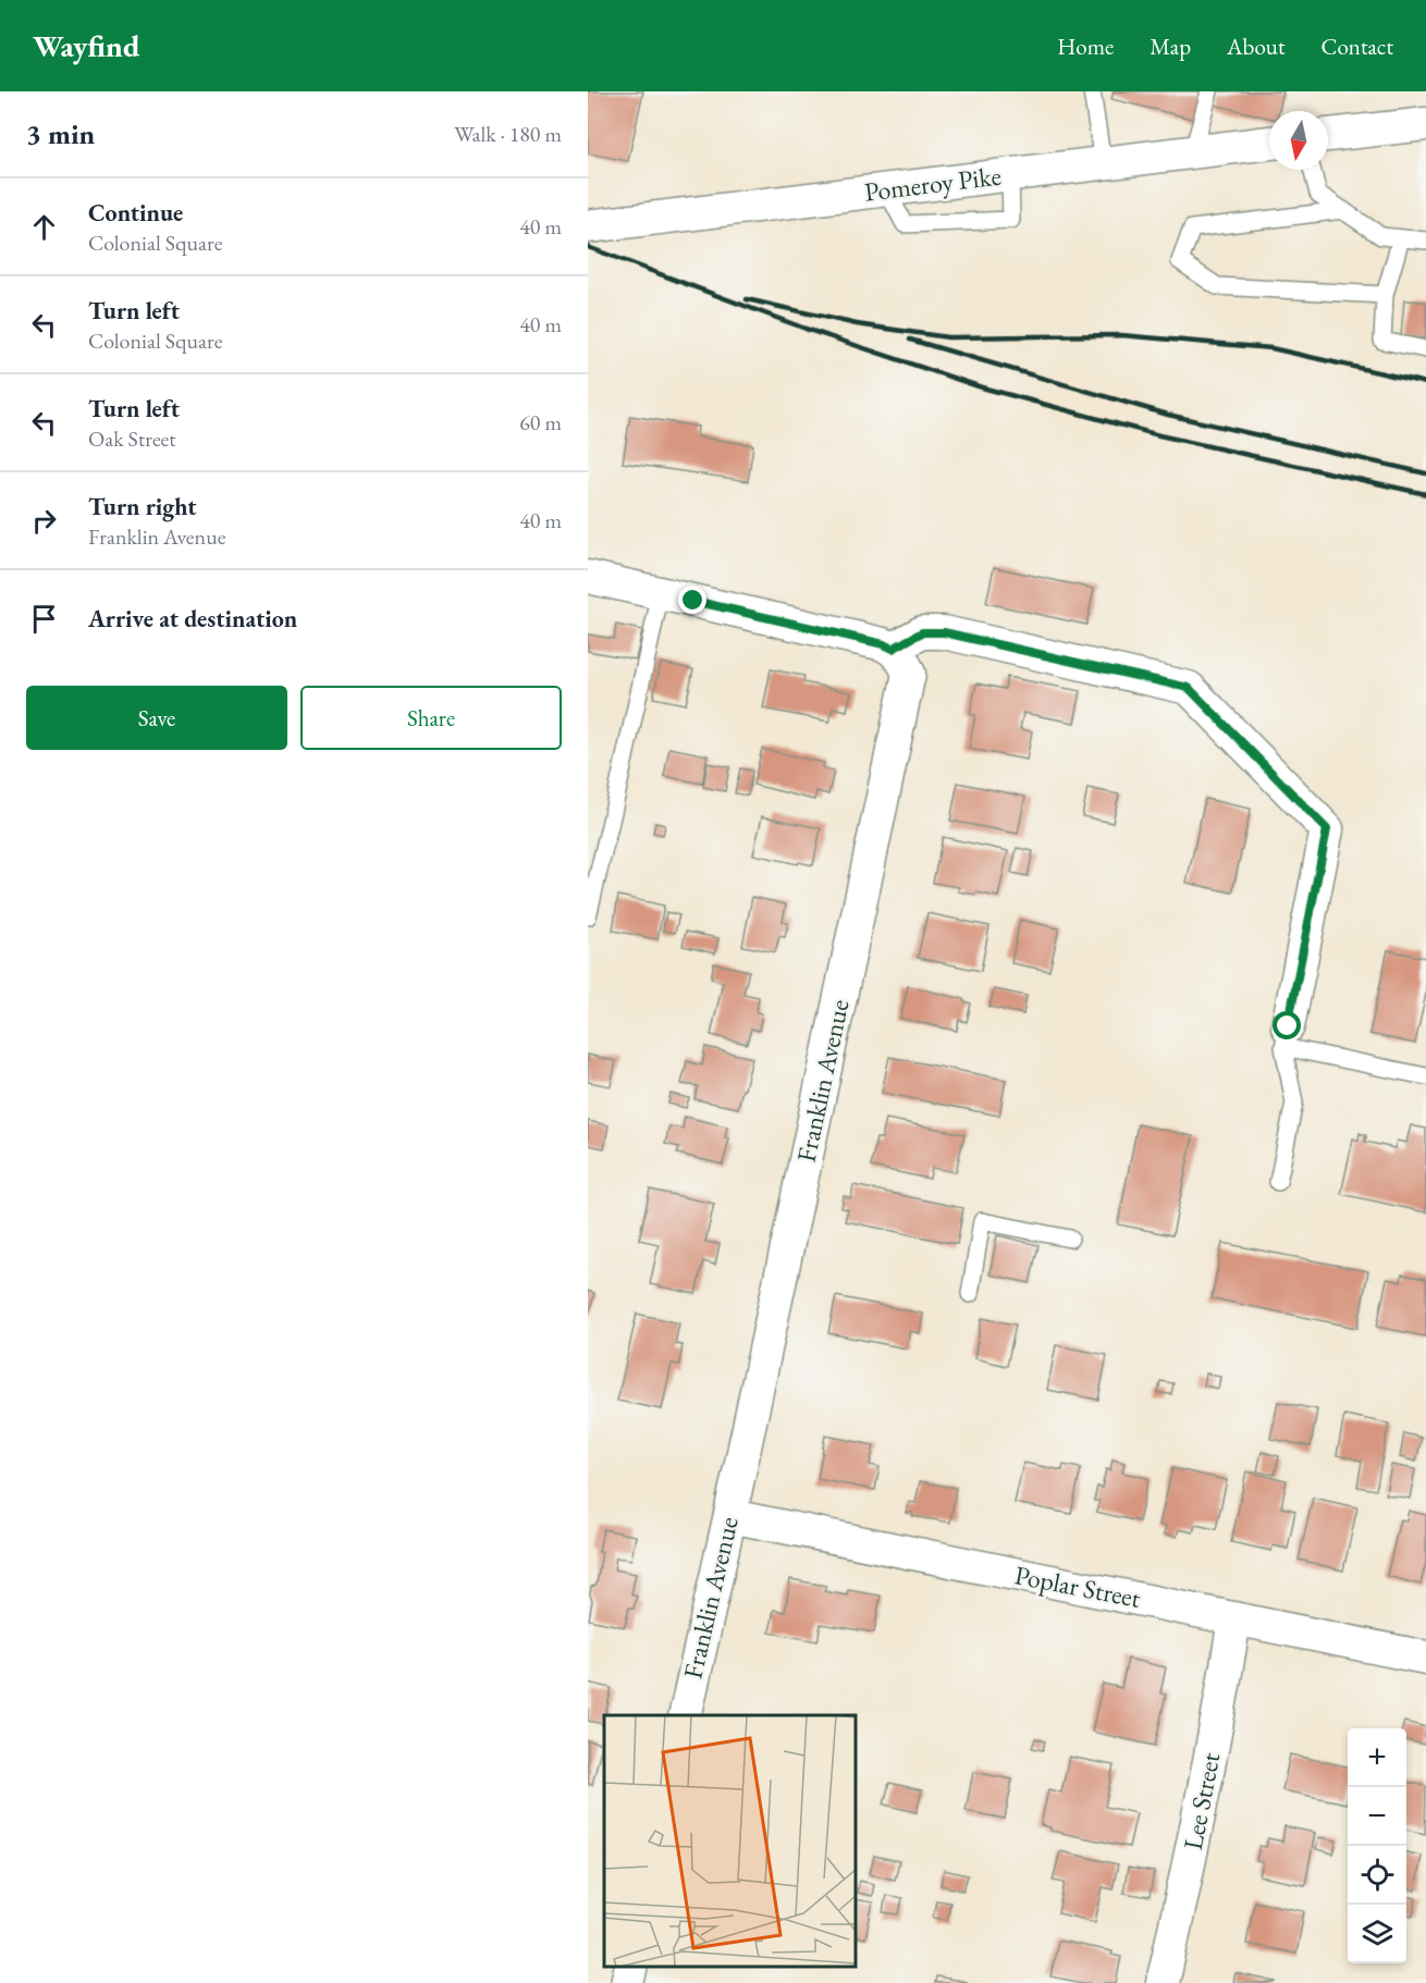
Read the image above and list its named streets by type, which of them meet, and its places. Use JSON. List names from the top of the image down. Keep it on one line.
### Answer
{"streets":{"street":["Pomeroy Pike","Franklin Avenue","Poplar Street","Lee Street"]},"crossings":[["Franklin Avenue","Poplar Street"],["Poplar Street","Lee Street"]],"north":"bottom","page":{"header":"Wayfind","nav":["Home","Map","About","Contact"],"heading":["3 min","Walk · 180 m"],"list":[["Continue","Colonial Square","40 m"],["Turn left","Colonial Square","40 m"],["Turn left","Oak Street","60 m"],["Turn right","Franklin Avenue","40 m"],"Arrive at destination"],"buttons":["Save","Share"],"map_buttons":["+","−"]}}
